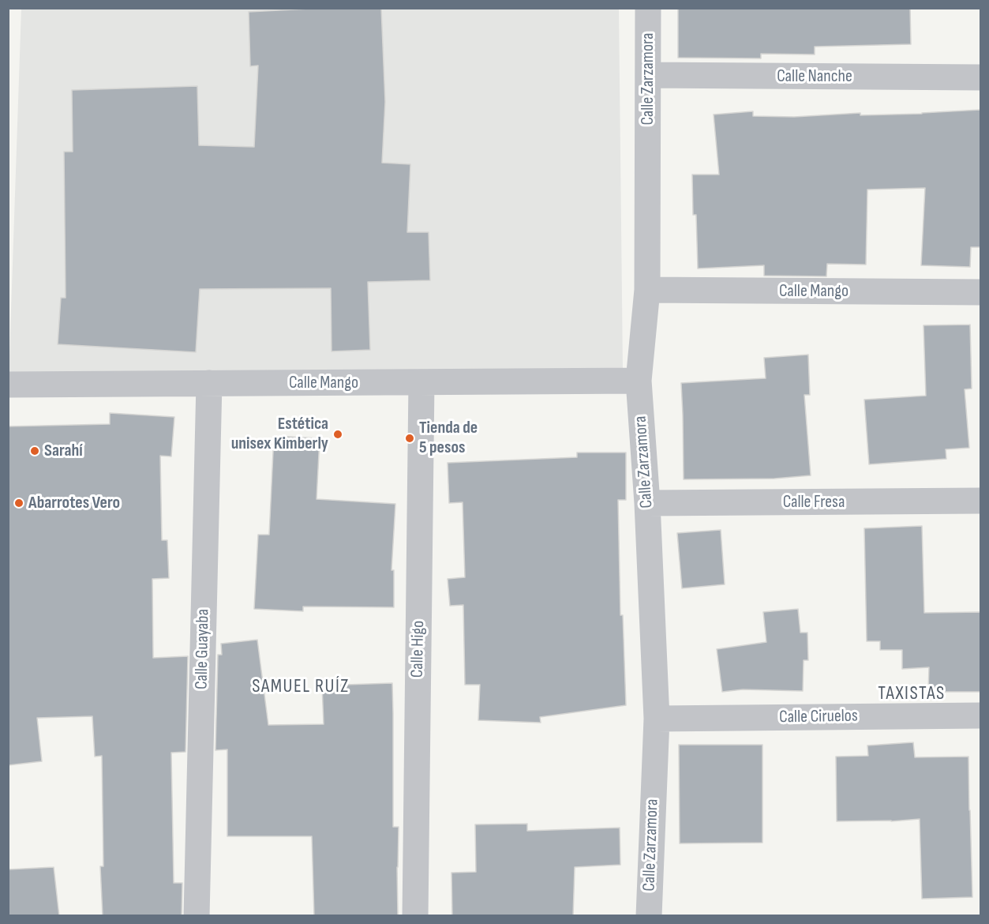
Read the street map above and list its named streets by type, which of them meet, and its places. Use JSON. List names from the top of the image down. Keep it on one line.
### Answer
{"streets":{"street":["Calle Nanche","Calle Zarzamora","Calle Mango","Calle Fresa","Calle Guayaba","Calle Higo","Calle Ciruelos"]},"crossings":[["Calle Nanche","Calle Zarzamora"],["Calle Zarzamora","Calle Mango"],["Calle Zarzamora","Calle Fresa"],["Calle Zarzamora","Calle Ciruelos"],["Calle Mango","Calle Guayaba"],["Calle Mango","Calle Higo"]],"districts":["SAMUEL RUÍZ","TAXISTAS"],"places":["Estética unisex Kimberly","Tienda de 5 pesos","Sarahí","Abarrotes Vero"]}
